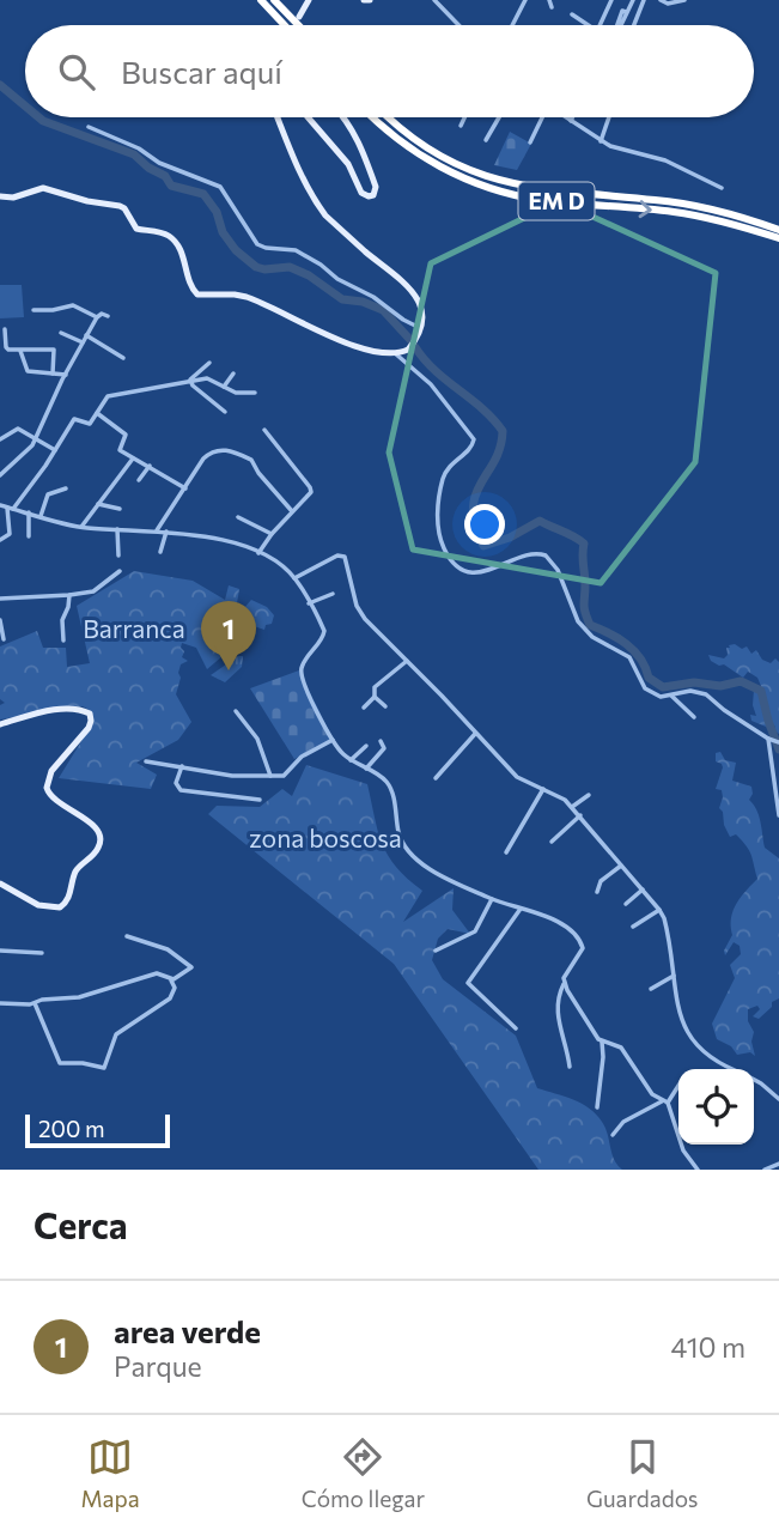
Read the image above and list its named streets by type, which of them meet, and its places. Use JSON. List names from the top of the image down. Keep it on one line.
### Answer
{"streets":{"highway":["EM D"]},"parks":["Barranca","zona boscosa"],"scale_bar":"200 m","page":{"search":"Buscar aquí","pins":"1","scale":"200 m","heading":"Cerca","list":[{"mark":"1","name":"area verde","note":"Parque","value":"410 m"}],"nav":["Mapa","Cómo llegar","Guardados"]}}
